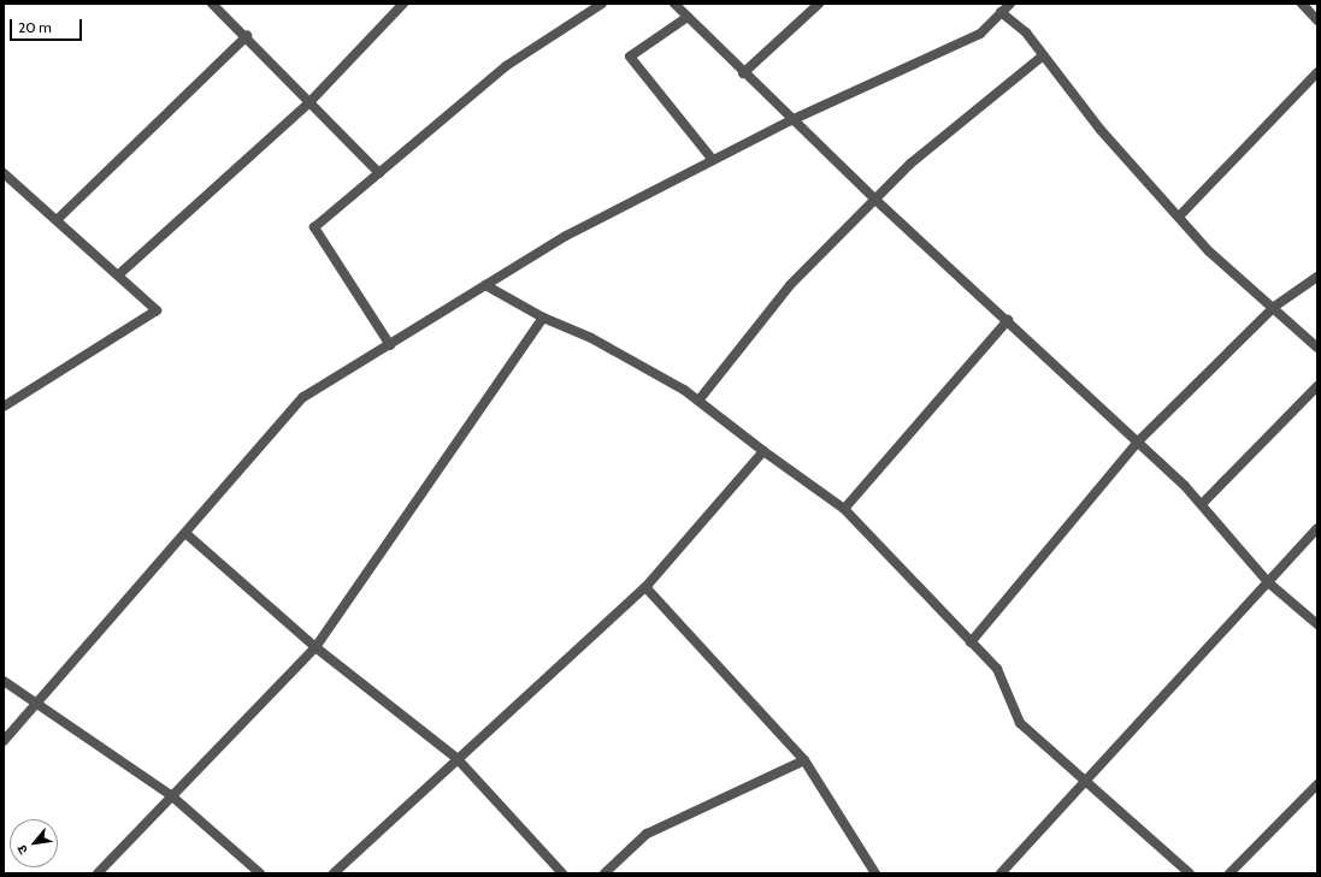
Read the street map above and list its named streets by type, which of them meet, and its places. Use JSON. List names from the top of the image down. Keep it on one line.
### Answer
{"scale_bar":"20 m","north":"bottom left"}
